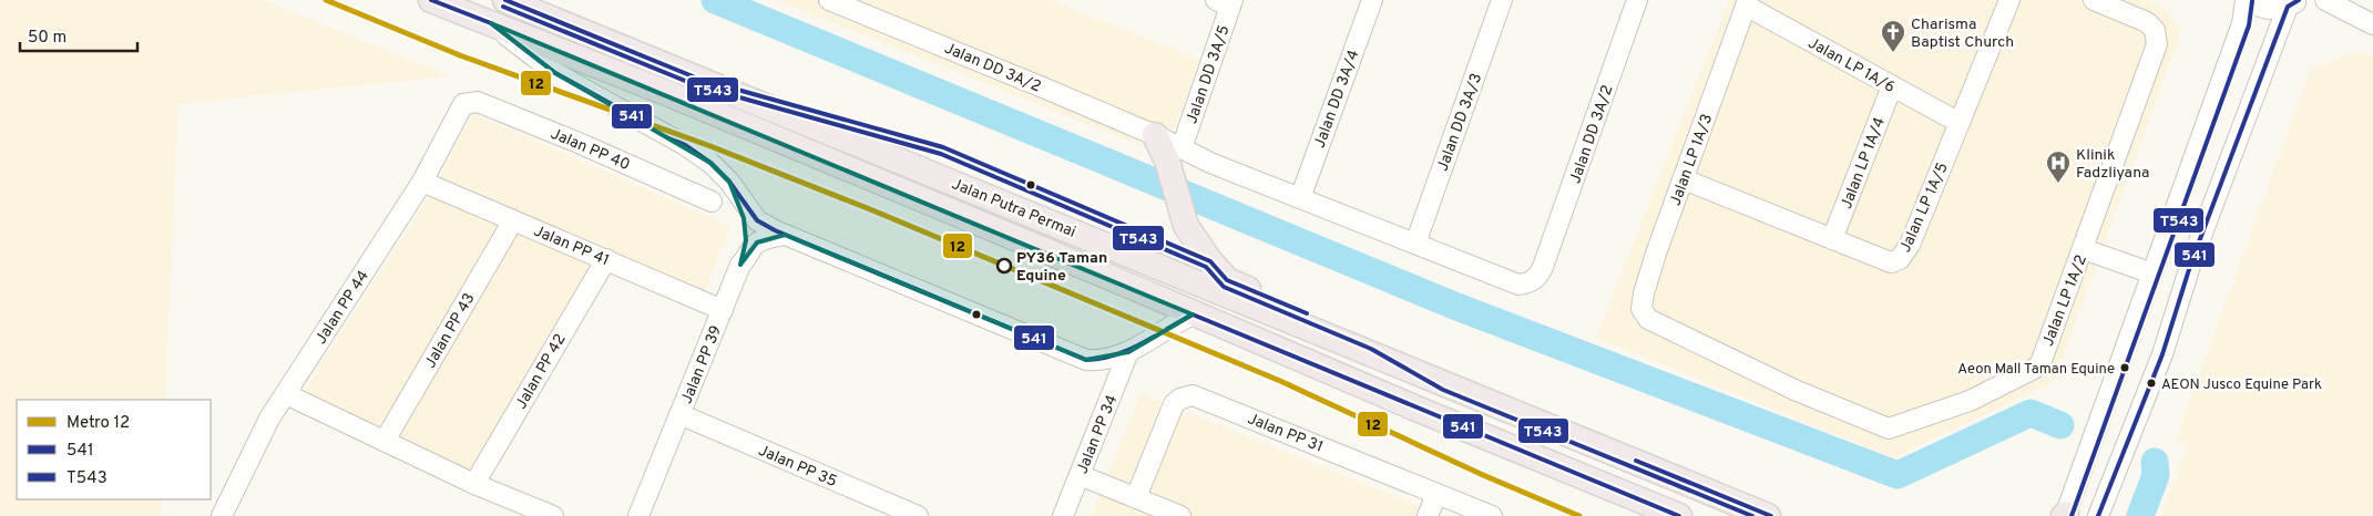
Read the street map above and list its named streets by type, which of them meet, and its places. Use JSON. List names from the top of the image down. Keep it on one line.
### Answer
{"streets":{"main road":["Jalan Putra Permai"],"street":["Jalan LP 1A/6","Jalan DD 3A/2","Jalan DD 3A/5","Jalan DD 3A/4","Jalan DD 3A/3","Jalan PP 40","Jalan LP 1A/3","Jalan LP 1A/4","Jalan LP 1A/5","Jalan PP 41","Jalan LP 1A/2","Jalan PP 44","Jalan PP 43","Jalan PP 39","Jalan PP 42","Jalan PP 31","Jalan PP 34","Jalan PP 35"]},"crossings":[["Jalan LP 1A/6","Jalan LP 1A/3"],["Jalan LP 1A/6","Jalan LP 1A/4"],["Jalan LP 1A/6","Jalan LP 1A/5"],["Jalan DD 3A/2","Jalan DD 3A/3"],["Jalan PP 40","Jalan PP 44"],["Jalan LP 1A/3","Jalan LP 1A/5"],["Jalan LP 1A/3","Jalan LP 1A/2"],["Jalan LP 1A/4","Jalan LP 1A/5"],["Jalan PP 41","Jalan PP 44"],["Jalan PP 41","Jalan PP 43"],["Jalan PP 41","Jalan PP 39"],["Jalan PP 41","Jalan PP 42"],["Jalan PP 39","Jalan PP 35"]],"places":{"church":["Charisma Baptist Church"],"hospital":["Klinik Fadzliyana"],"other":["PY36 Taman Equine","Aeon Mall Taman Equine","AEON Jusco Equine Park"]},"lines":["metro line 12","transit line 541","transit line T543"],"legend":["Metro 12","541","T543"],"scale_bar":"50 m"}
